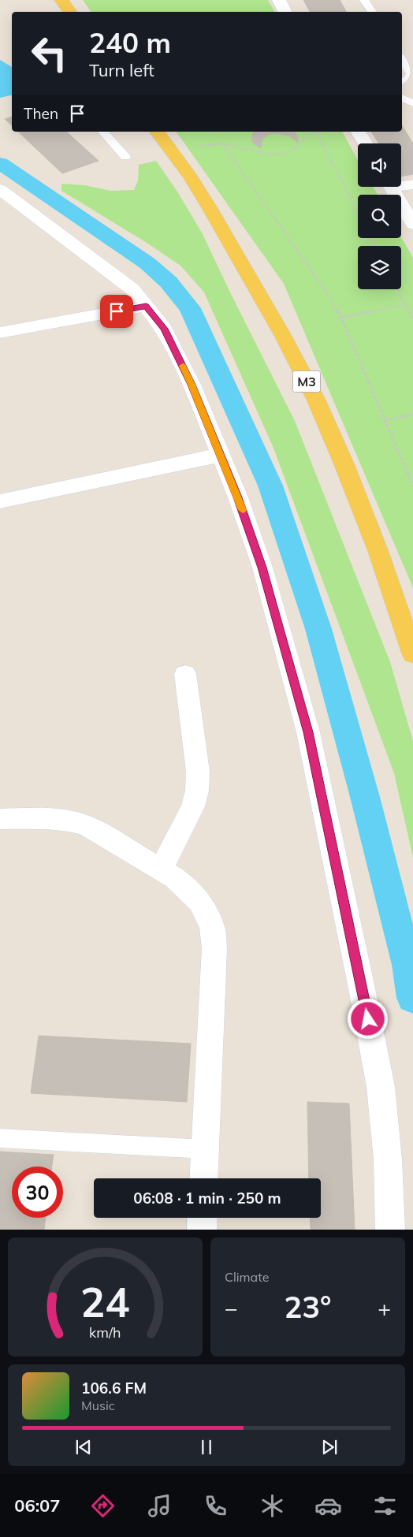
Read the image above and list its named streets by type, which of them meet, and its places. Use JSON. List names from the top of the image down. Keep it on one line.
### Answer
{"streets":{"main road":["M3"]},"page":{"turn":["240 m","Turn left"],"then":"Then","limit":"30","trip":"06:08 · 1 min · 250 m","tile":"Climate","heat":["−","23°","+"],"song":["106.6 FM","Music"],"tabs":"06:07","gauge":["24","km/h"]}}
